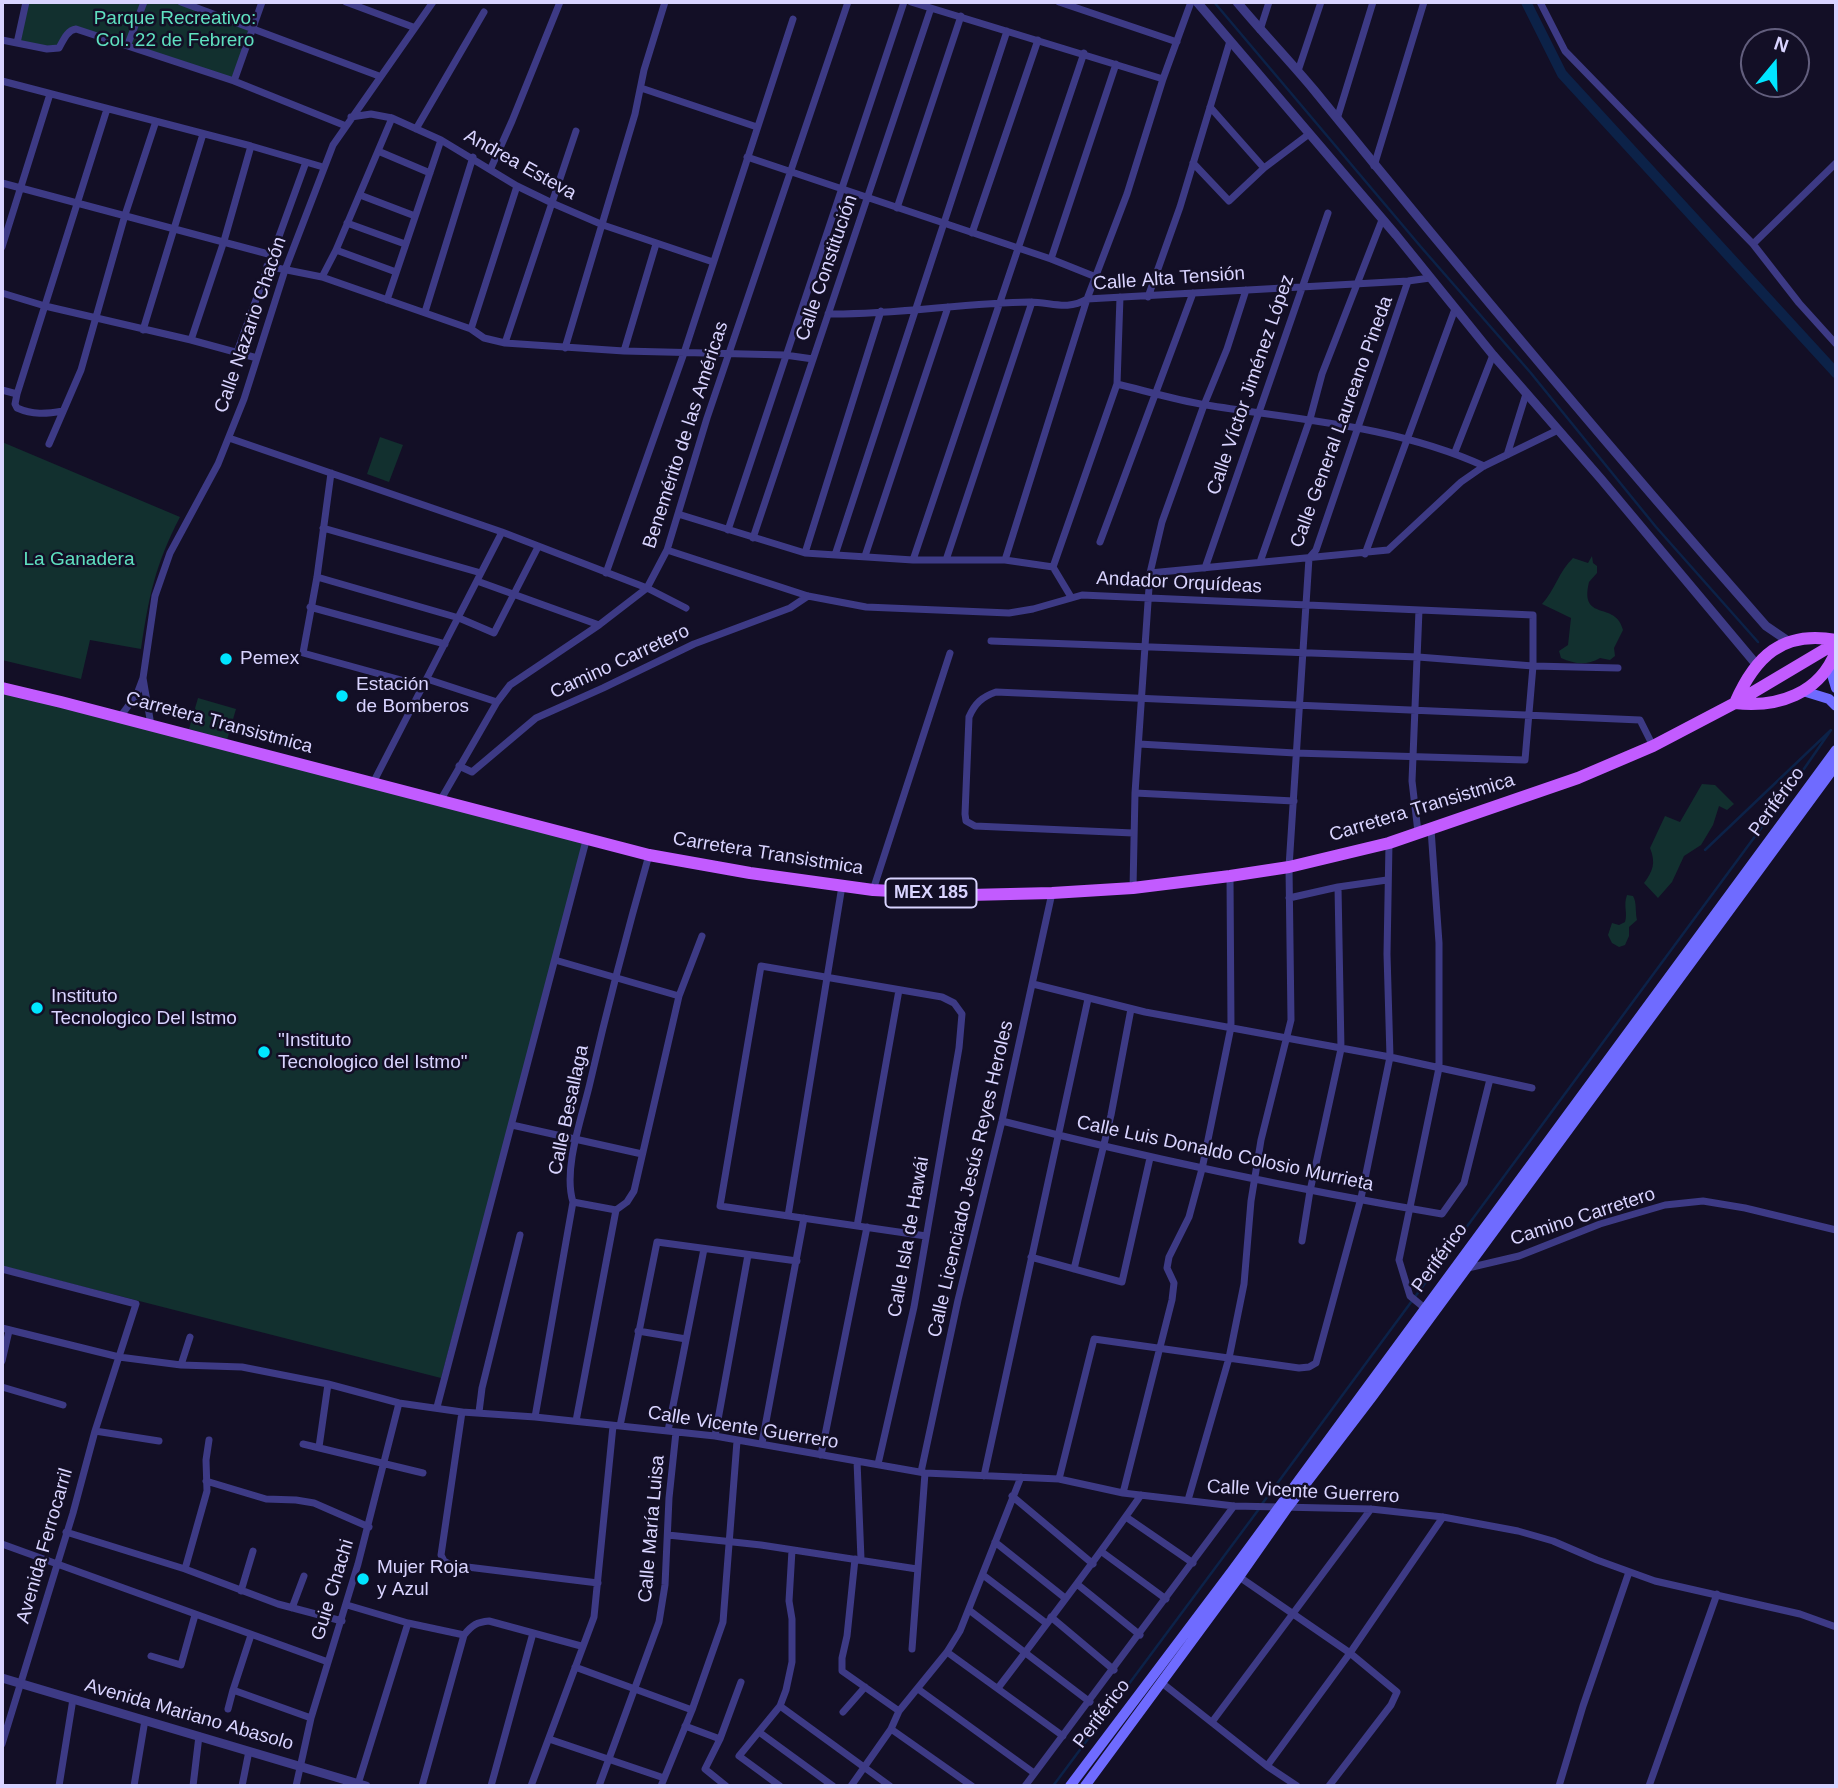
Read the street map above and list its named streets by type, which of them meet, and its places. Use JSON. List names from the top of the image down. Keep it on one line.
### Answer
{"streets":{"main road":["Carretera Transistmica","Periférico","MEX 185"],"street":["Andrea Esteva","Calle Constitución","Calle Alta Tensión","Calle Nazario Chacón","Calle Víctor Jiménez López","Calle General Laureano Pineda","Benemérito de las Américas","Andador Orquídeas","Camino Carretero","Calle Besallaga","Calle Luis Donaldo Colosio Murrieta","Calle Licenciado Jesús Reyes Heroles","Calle Isla de Hawái","Calle Vicente Guerrero","Calle María Luisa","Avenida Ferrocarril","Guie Chachi","Avenida Mariano Abasolo"]},"crossings":[["Andrea Esteva","Calle Nazario Chacón"],["Calle Constitución","Calle Alta Tensión"],["Calle Alta Tensión","Calle Víctor Jiménez López"],["Calle Alta Tensión","Calle General Laureano Pineda"],["Calle Nazario Chacón","Carretera Transistmica"],["Calle General Laureano Pineda","Andador Orquídeas"],["Calle General Laureano Pineda","Carretera Transistmica"],["Calle General Laureano Pineda","Calle Luis Donaldo Colosio Murrieta"],["Calle General Laureano Pineda","Calle Vicente Guerrero"],["Benemérito de las Américas","Andador Orquídeas"],["Benemérito de las Américas","Camino Carretero"],["Benemérito de las Américas","Carretera Transistmica"],["Andador Orquídeas","Camino Carretero"],["Camino Carretero","Periférico"],["Carretera Transistmica","Calle Besallaga"],["Carretera Transistmica","Calle Licenciado Jesús Reyes Heroles"],["Periférico","Calle Vicente Guerrero"],["Calle Luis Donaldo Colosio Murrieta","Calle Licenciado Jesús Reyes Heroles"],["Calle Licenciado Jesús Reyes Heroles","Calle Vicente Guerrero"],["Calle Isla de Hawái","Calle Vicente Guerrero"],["Calle Vicente Guerrero","Calle María Luisa"],["Avenida Ferrocarril","Avenida Mariano Abasolo"],["Guie Chachi","Avenida Mariano Abasolo"]],"parks":["Parque Recreativo: Col. 22 de Febrero","La Ganadera"],"places":["Pemex","Estación de Bomberos","Instituto Tecnologico Del Istmo","\"Instituto Tecnologico del Istmo\"","Mujer Roja y Azul"],"north":"top"}
